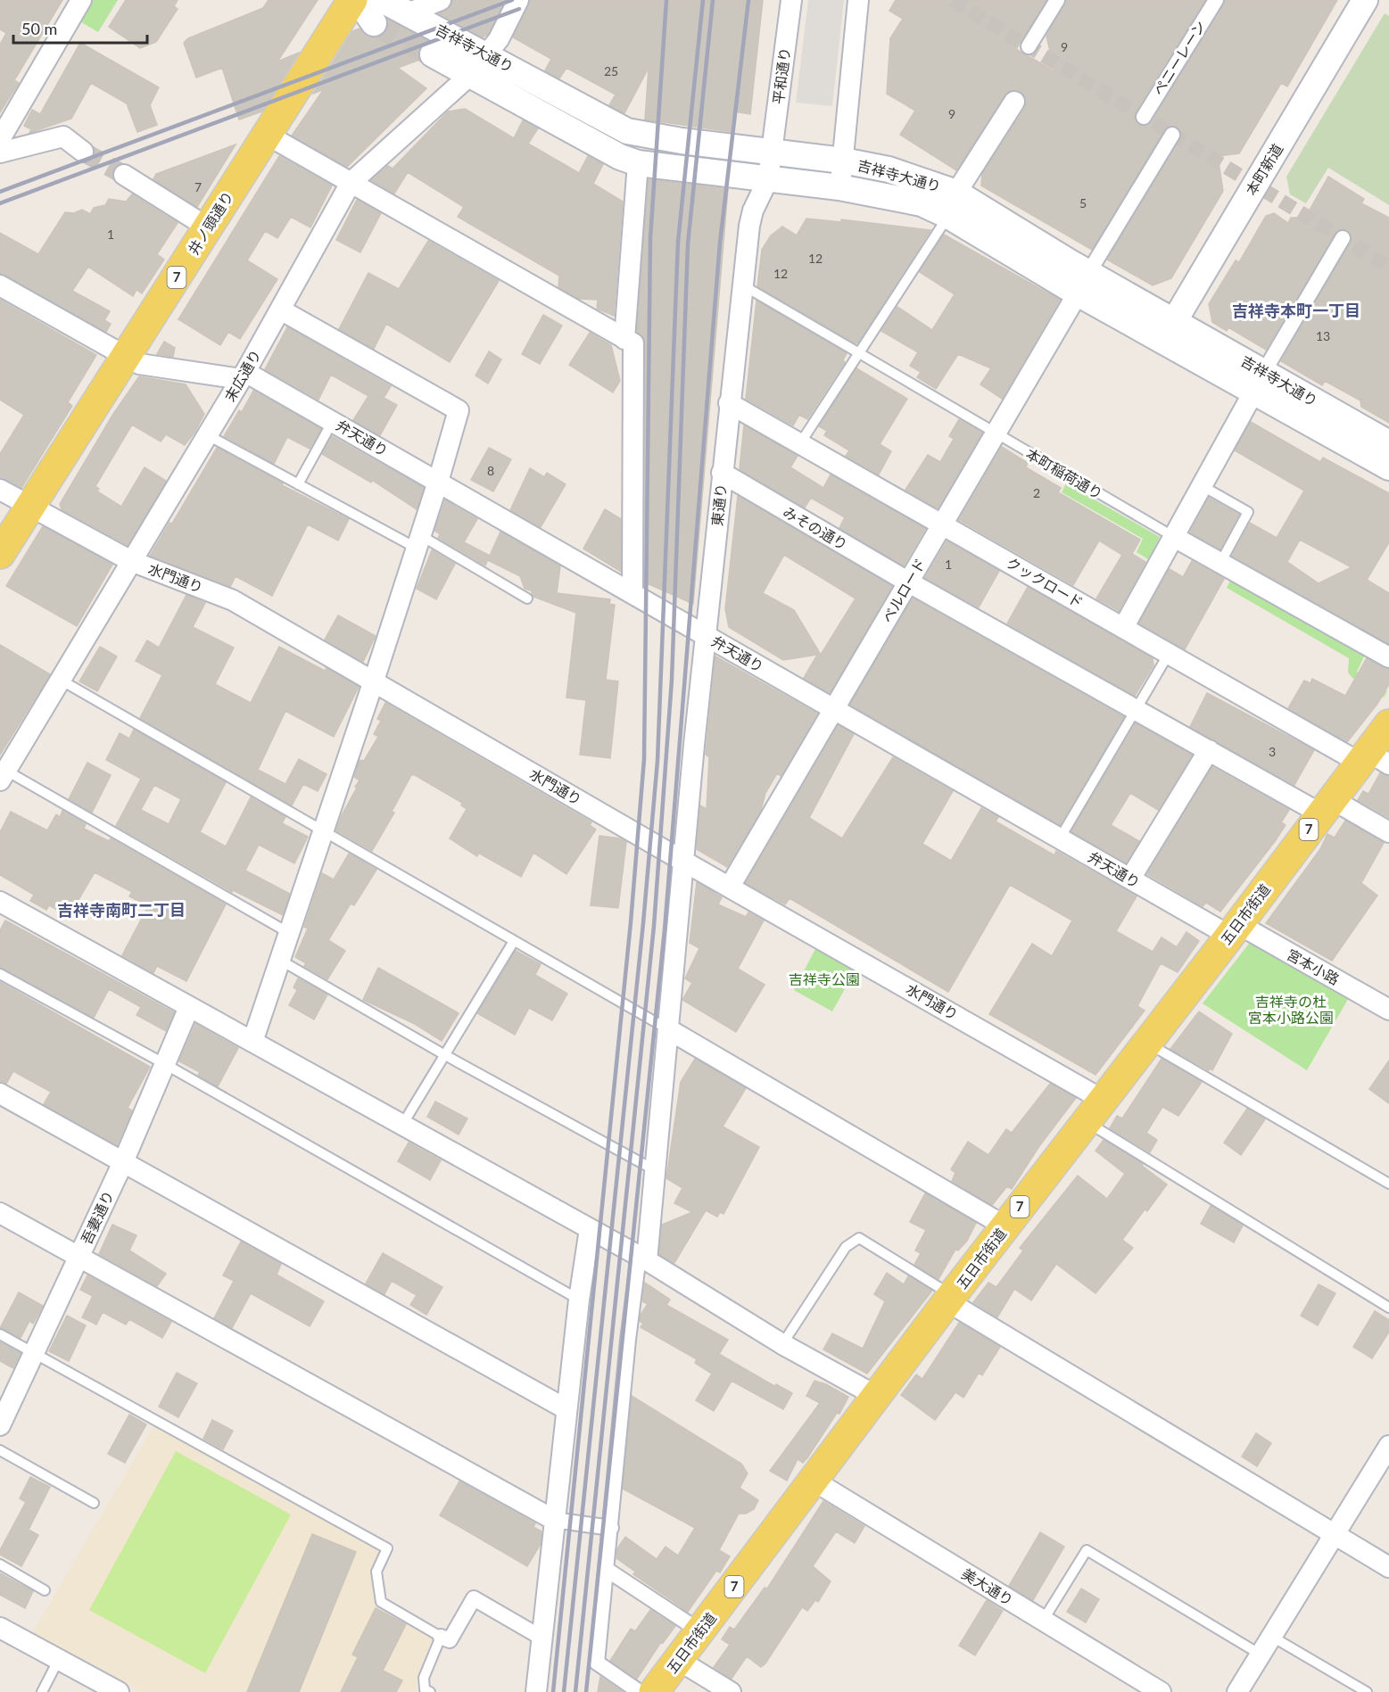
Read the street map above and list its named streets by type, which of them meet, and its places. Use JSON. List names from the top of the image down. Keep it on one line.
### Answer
{"streets":{"main road":["井ノ頭通り","7","五日市街道"],"street":["吉祥寺大通り","ペニーレーン","平和通り","本町新道","末広通り","弁天通り","本町稲荷通り","東通り","みその通り","水門通り","クックロード","ベルロード","宮本小路","吾妻通り","美大通り"]},"crossings":[["吉祥寺大通り","平和通り"],["吉祥寺大通り","本町新道"],["吉祥寺大通り","末広通り"],["吉祥寺大通り","東通り"],["吉祥寺大通り","ベルロード"],["平和通り","東通り"],["井ノ頭通り","弁天通り"],["井ノ頭通り","水門通り"],["末広通り","弁天通り"],["末広通り","水門通り"],["弁天通り","東通り"],["弁天通り","ベルロード"],["弁天通り","五日市街道"],["弁天通り","宮本小路"],["本町稲荷通り","東通り"],["本町稲荷通り","ベルロード"],["東通り","みその通り"],["東通り","水門通り"],["東通り","クックロード"],["みその通り","ベルロード"],["みその通り","五日市街道"],["水門通り","ベルロード"],["水門通り","五日市街道"],["クックロード","ベルロード"],["クックロード","五日市街道"],["五日市街道","宮本小路"],["五日市街道","美大通り"]],"districts":["吉祥寺本町一丁目","吉祥寺南町二丁目"],"parks":["吉祥寺公園","吉祥寺の杜 宮本小路公園"],"house_numbers":["9","25","9","7","5","1","12","12","13","8","2","1","3"],"scale_bar":"50 m"}
